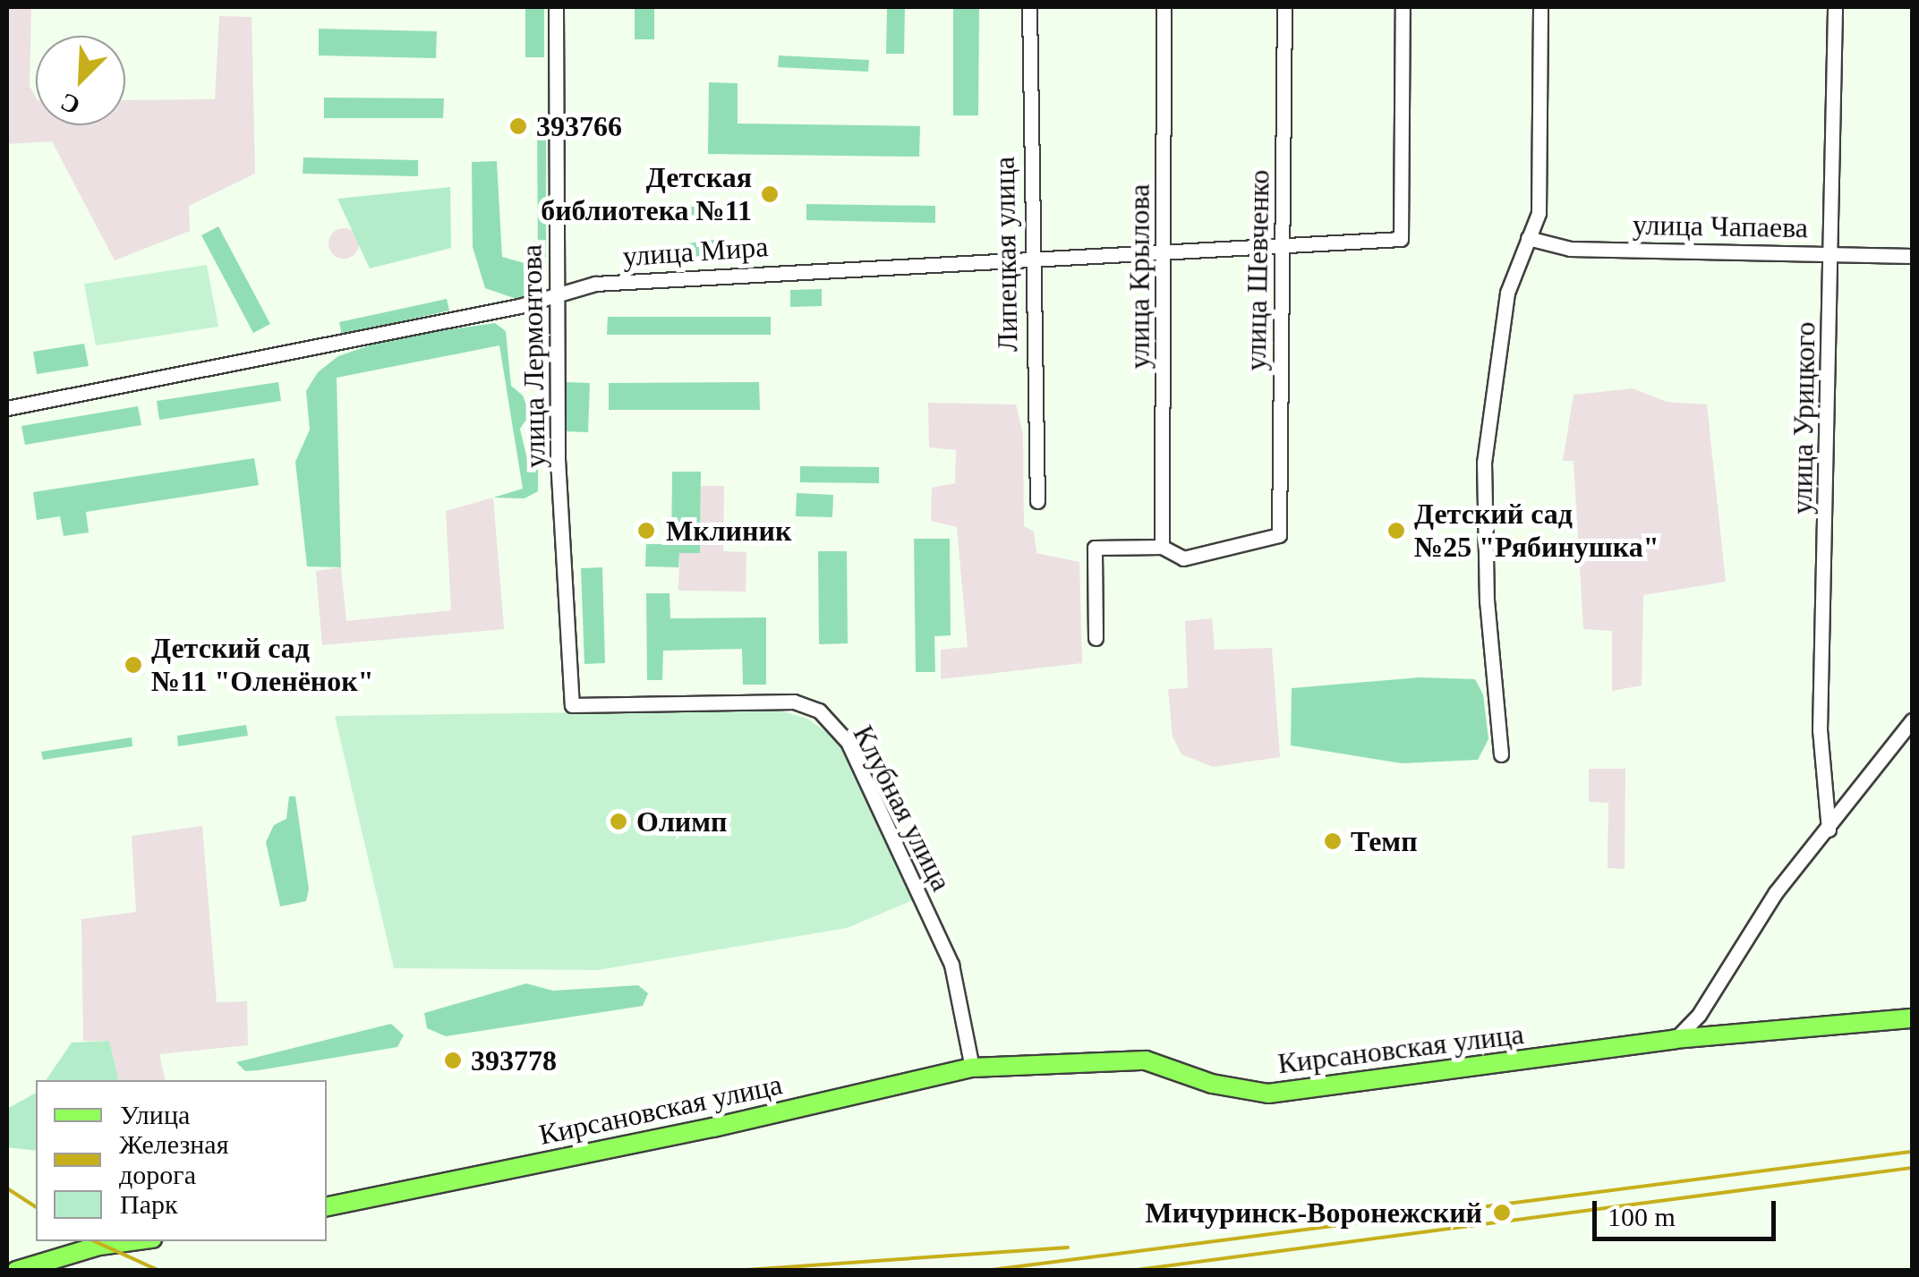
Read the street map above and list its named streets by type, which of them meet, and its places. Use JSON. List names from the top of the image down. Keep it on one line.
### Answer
{"streets":{"main road":["Кирсановская улица"],"street":["улица Чапаева","улица Мира","Липецкая улица","улица Шевченко","улица Крылова","улица Лермонтова","улица Урицкого","Клубная улица"]},"crossings":[["улица Чапаева","улица Урицкого"],["улица Мира","Липецкая улица"],["улица Мира","улица Шевченко"],["улица Мира","улица Крылова"],["улица Мира","улица Лермонтова"],["улица Шевченко","улица Крылова"],["улица Лермонтова","Клубная улица"],["Клубная улица","Кирсановская улица"]],"places":["393766","Детская библиотека №11","Мклиник","Детский сад №25 \"Рябинушка\"","Детский сад №11 \"Оленёнок\"","Олимп","Темп","393778","Мичуринск-Воронежский"],"legend":["Улица","Железная дорога","Парк"],"scale_bar":"100 m","north":"bottom left"}
